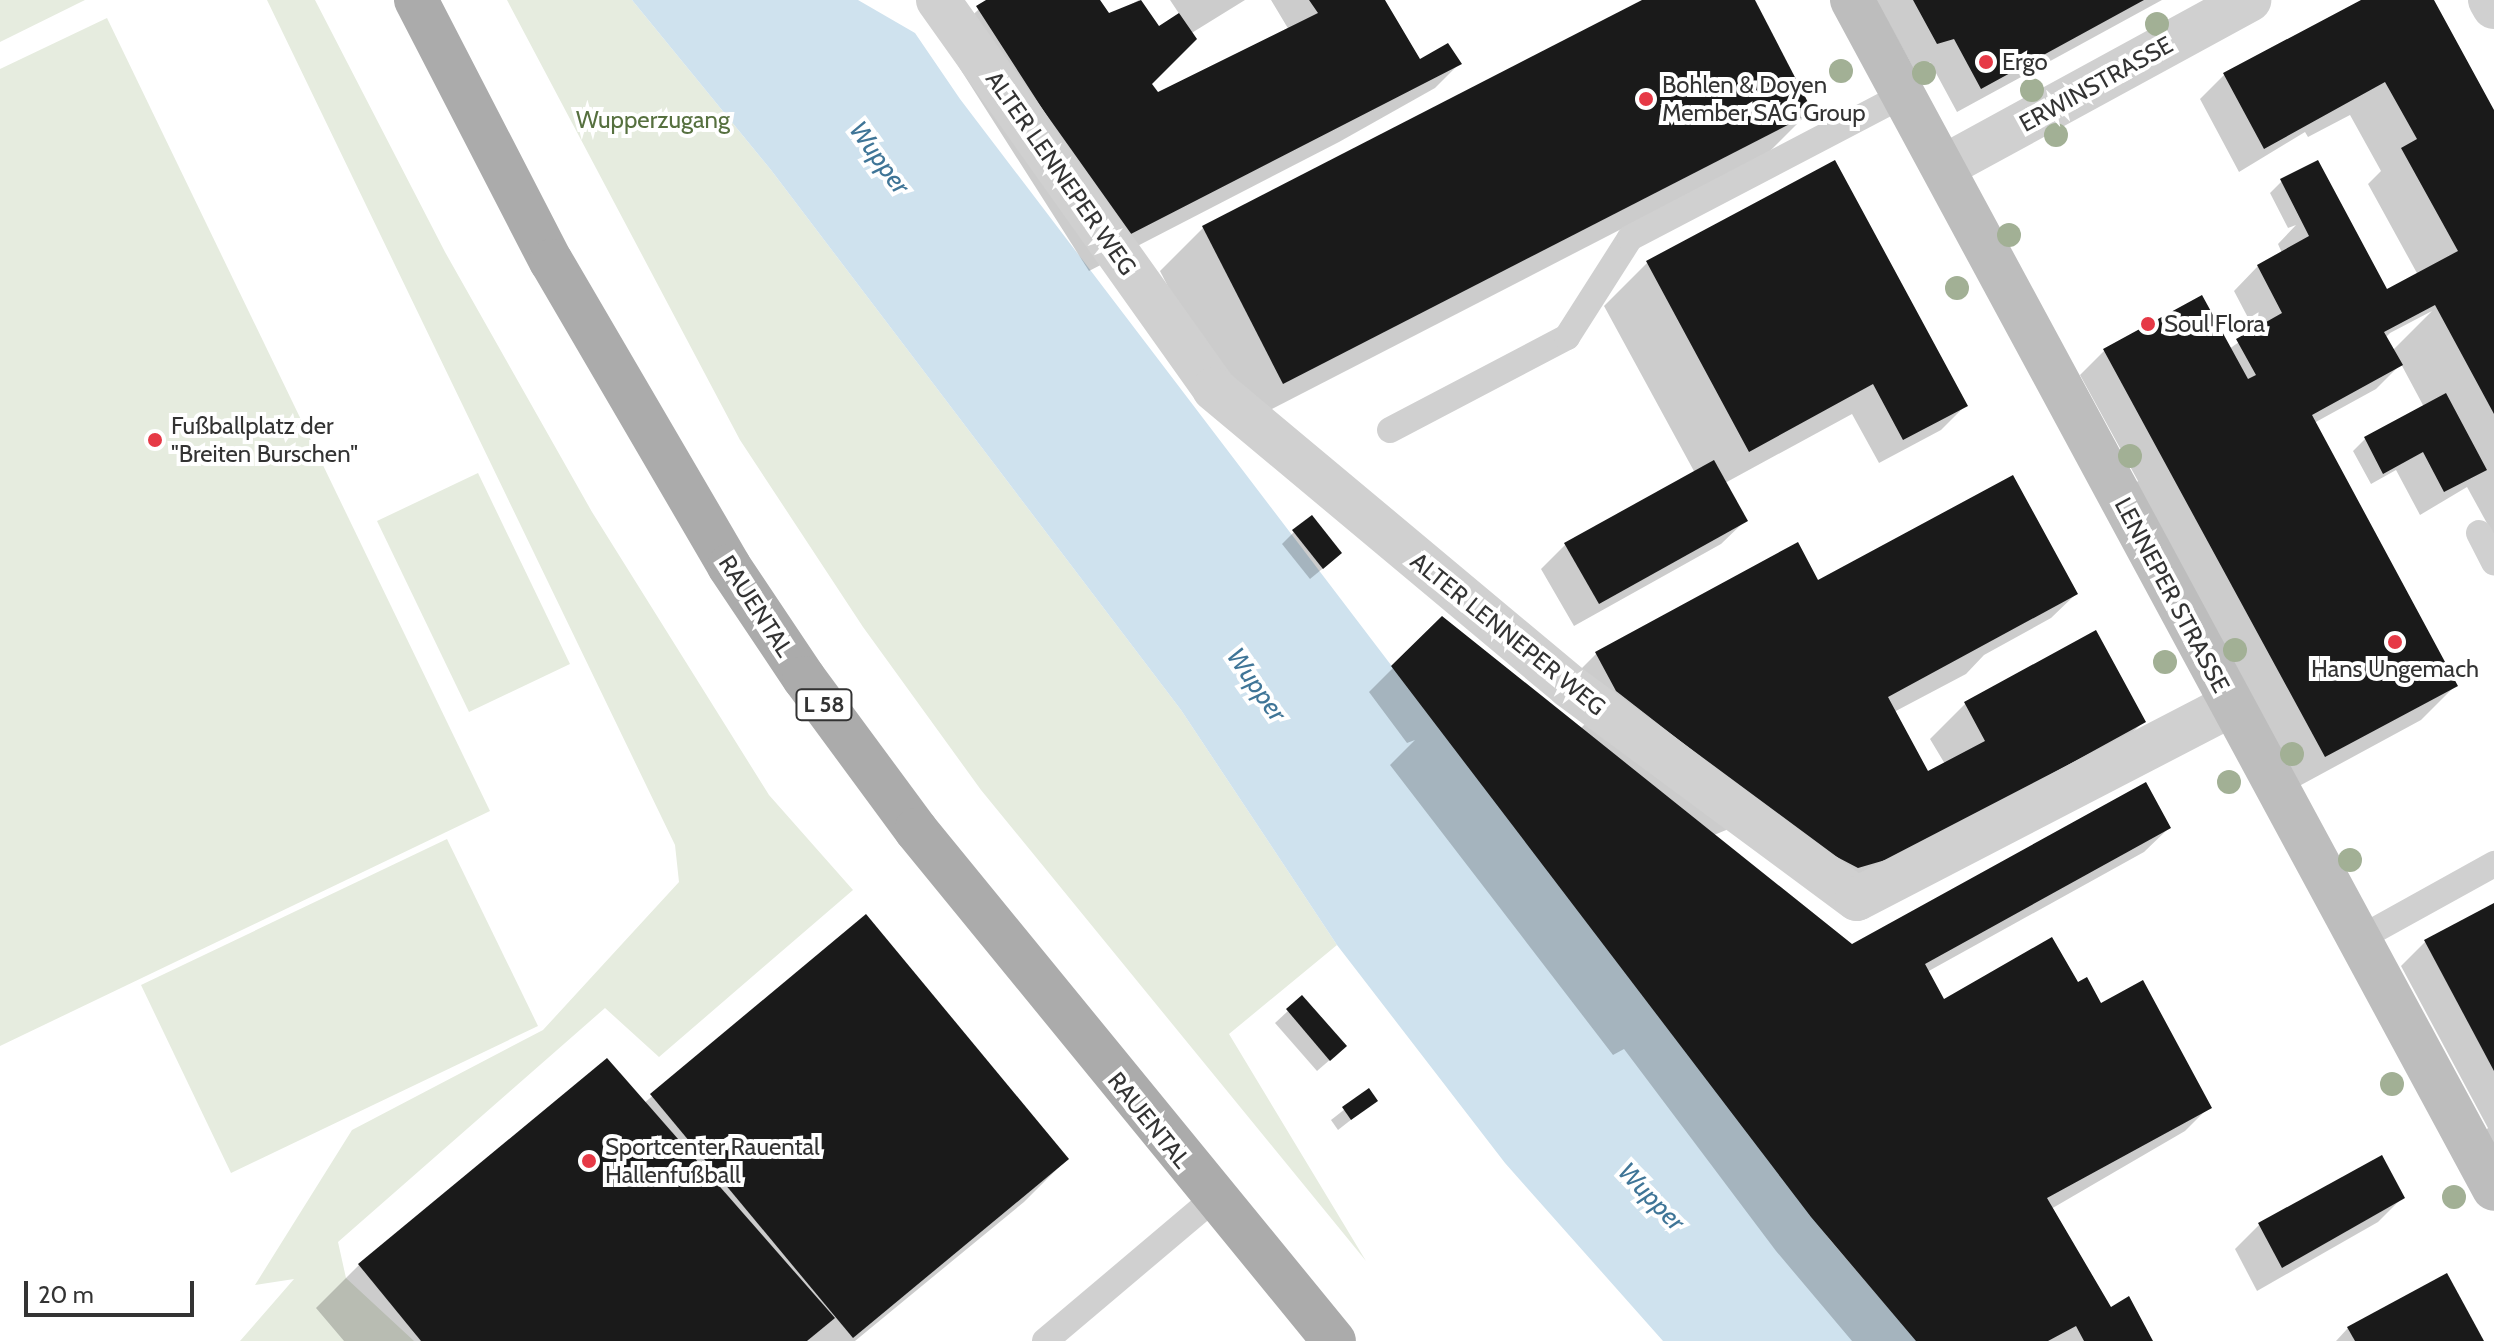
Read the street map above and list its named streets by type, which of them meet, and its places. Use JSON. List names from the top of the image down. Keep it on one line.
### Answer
{"streets":{"main road":["LENNEPER STRASSE","RAUENTAL","L 58"],"street":["ERWINSTRASSE","ALTER LENNEPER WEG"]},"crossings":[["ERWINSTRASSE","LENNEPER STRASSE"],["ALTER LENNEPER WEG","LENNEPER STRASSE"]],"water":["Wupper"],"parks":["Wupperzugang"],"places":["Ergo","Bohlen & Doyen Member SAG Group","Soul Flora","Fußballplatz der \"Breiten Burschen\"","Hans Ungemach","Sportcenter Rauental Hallenfußball"],"scale_bar":"20 m"}
